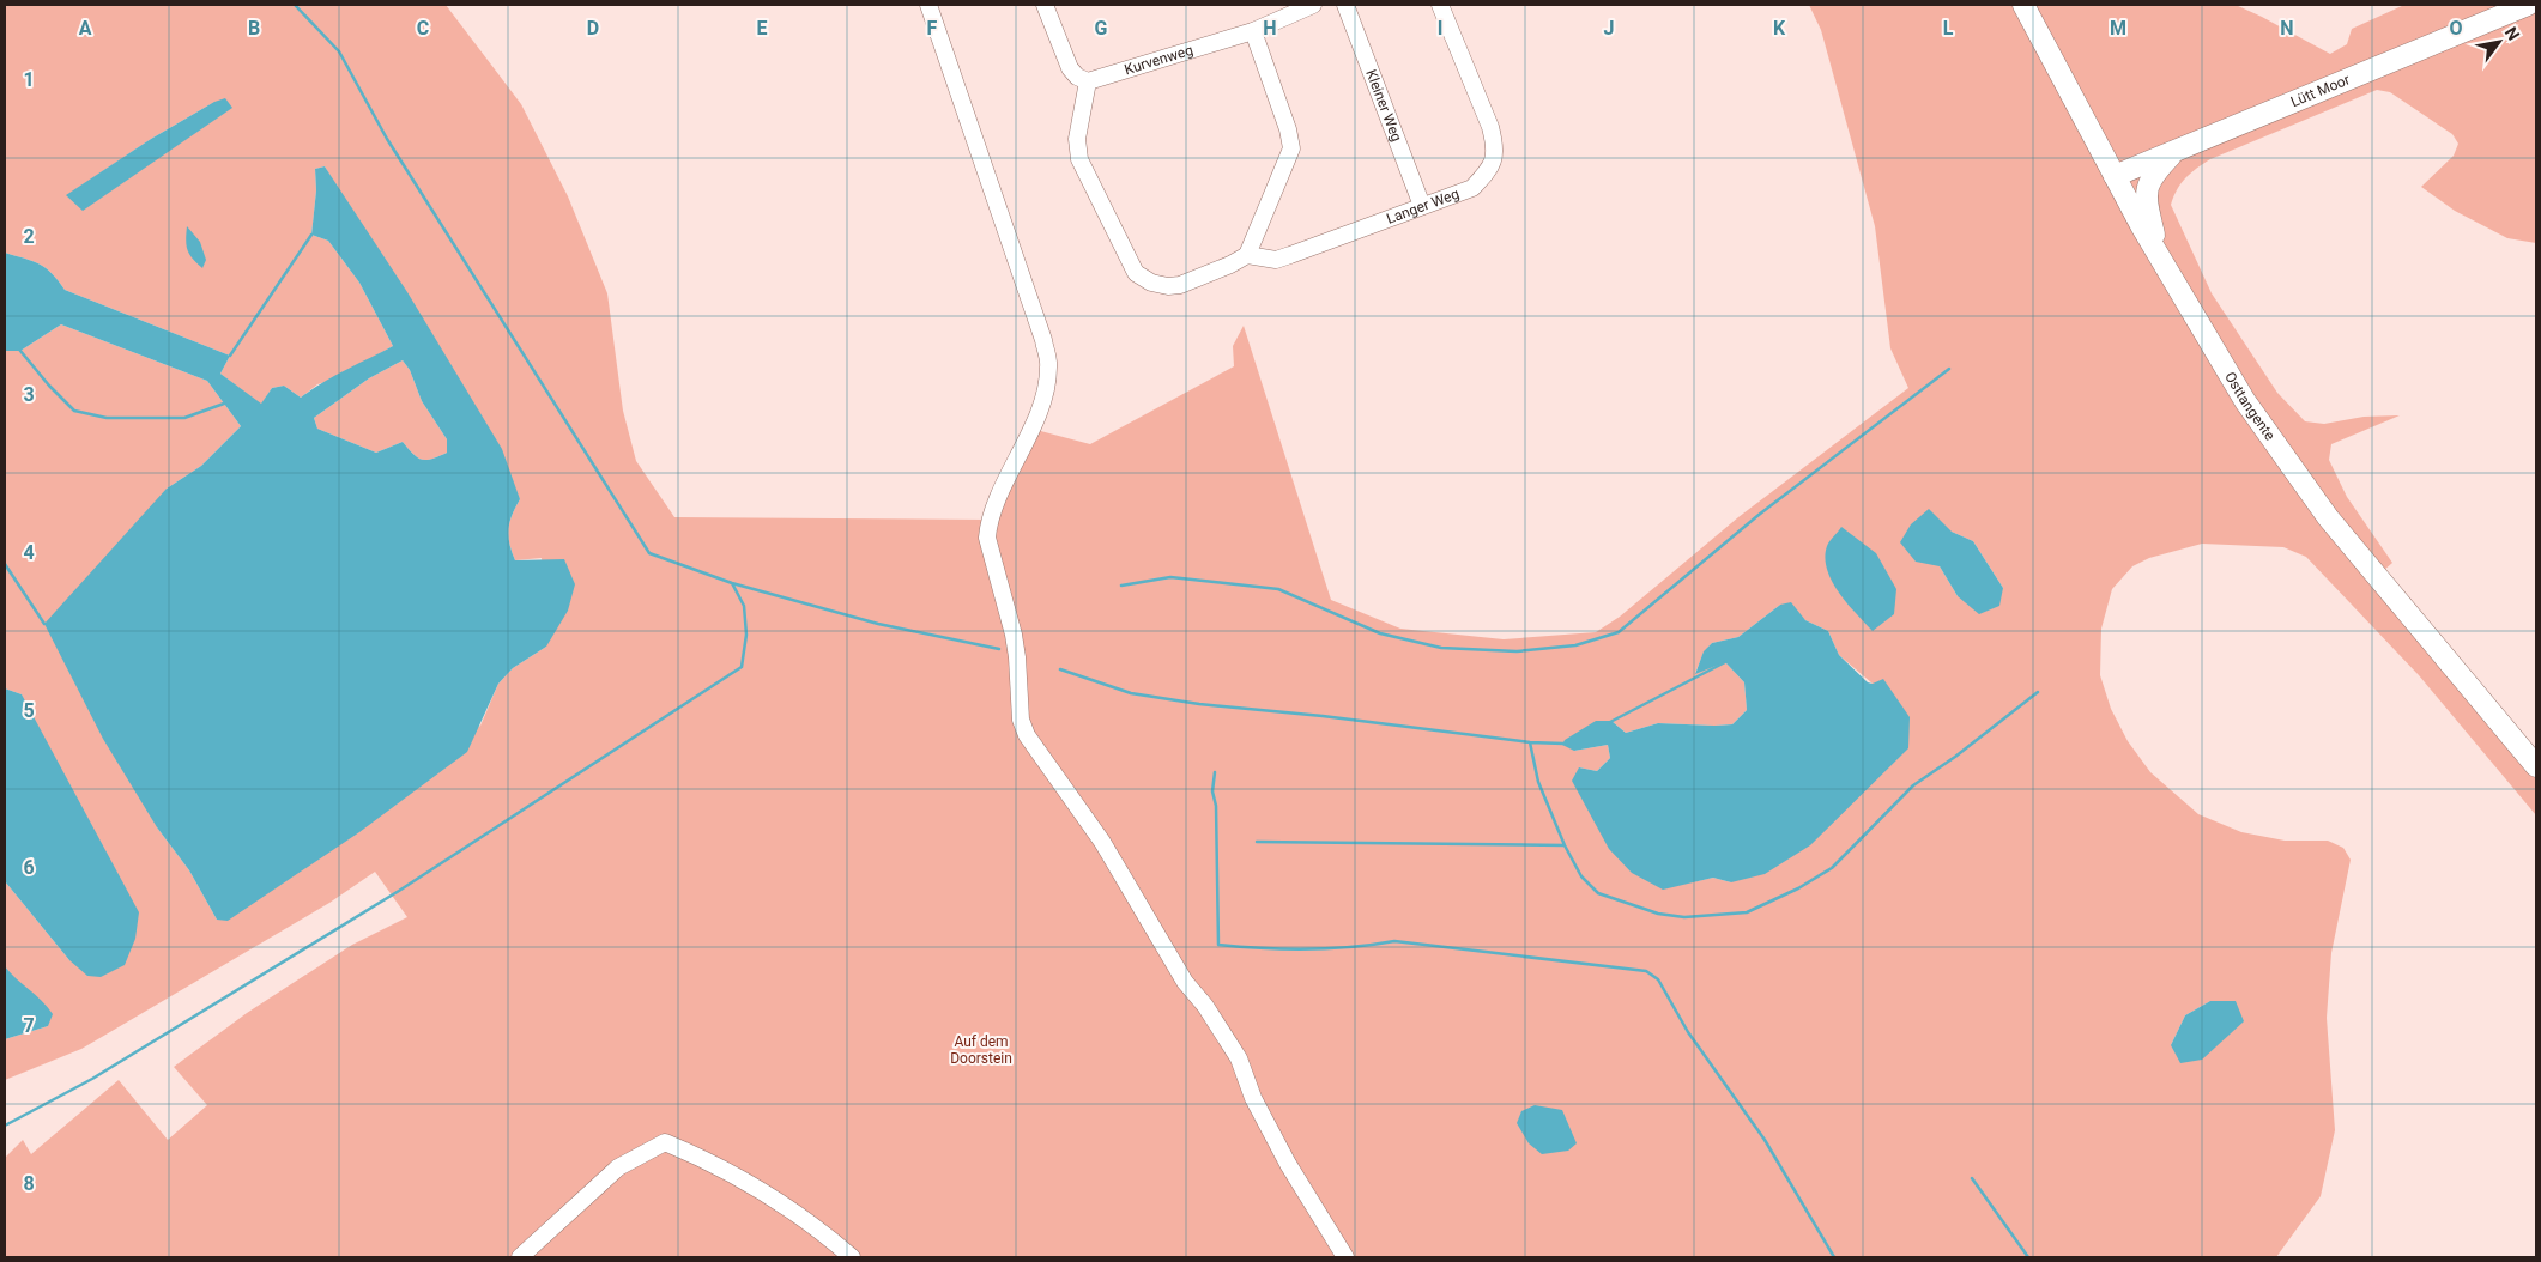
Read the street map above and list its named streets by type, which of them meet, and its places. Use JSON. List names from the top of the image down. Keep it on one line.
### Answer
{"streets":{"main road":["Lütt Moor","Osttangente"],"street":["Kurvenweg","Kleiner Weg","Langer Weg"]},"crossings":[["Lütt Moor","Osttangente"],["Kleiner Weg","Langer Weg"]],"parks":["Auf dem Doorstein"],"north":"top right","grid":{"columns":["A","B","C","D","E","F","G","H","I","J","K","L","M","N","O"],"rows":["1","2","3","4","5","6","7","8"]}}
